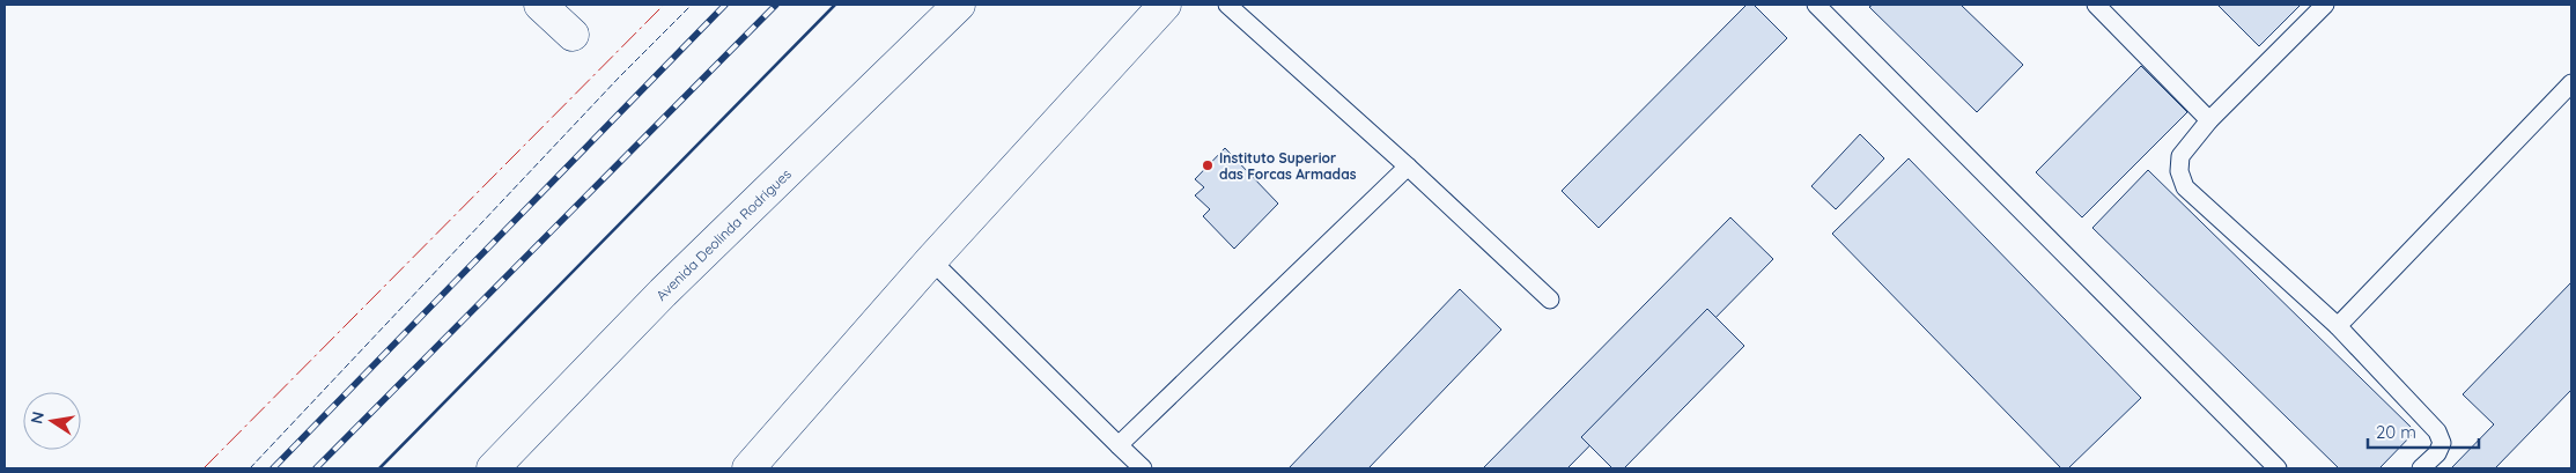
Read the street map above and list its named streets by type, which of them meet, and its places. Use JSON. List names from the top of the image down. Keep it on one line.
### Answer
{"streets":{"main road":["Avenida Deolinda Rodrigues"]},"places":["Instituto Superior das Forcas Armadas"],"scale_bar":"20 m","north":"left"}
